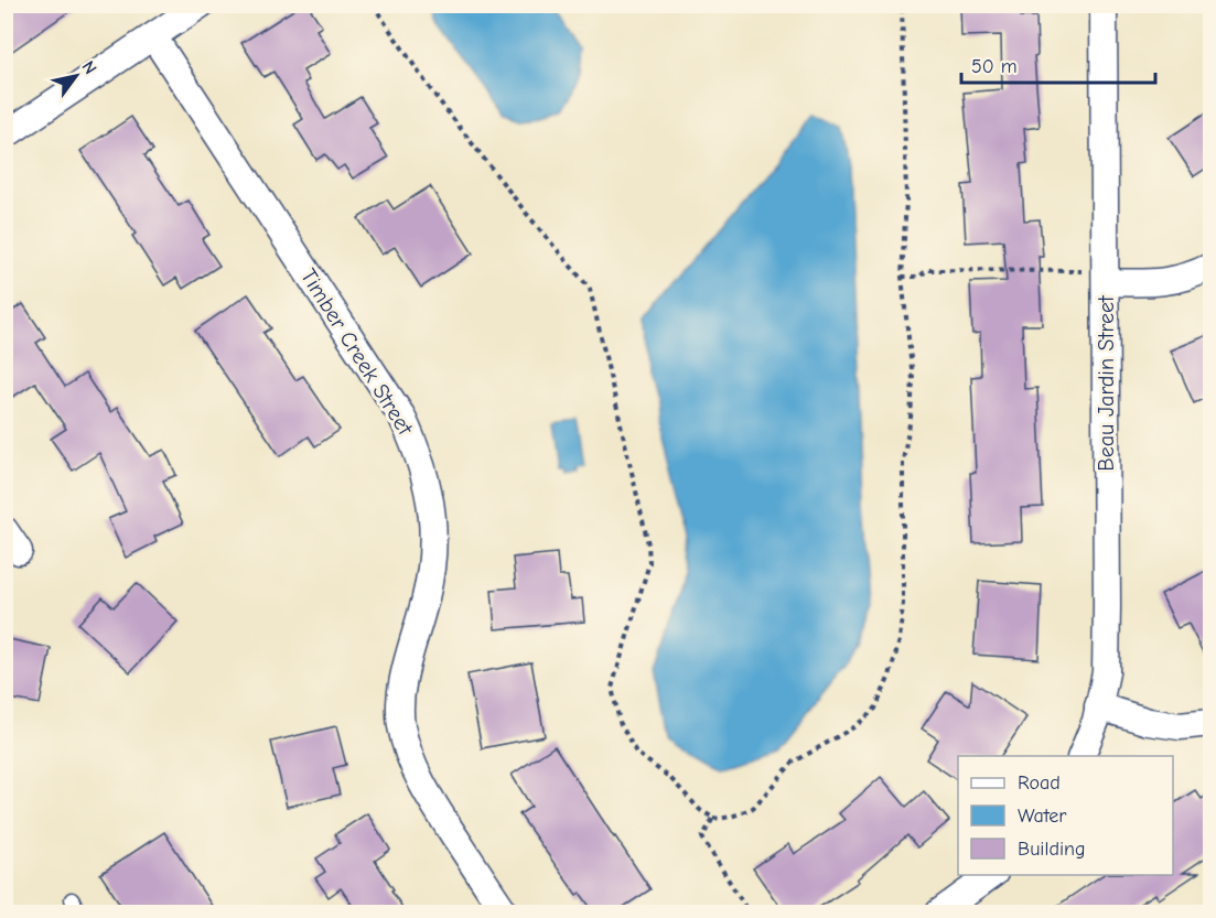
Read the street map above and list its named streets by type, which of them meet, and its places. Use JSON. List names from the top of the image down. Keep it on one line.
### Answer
{"streets":{"street":["Timber Creek Street","Beau Jardin Street"]},"legend":["Road","Water","Building"],"scale_bar":"50 m","north":"top right"}
